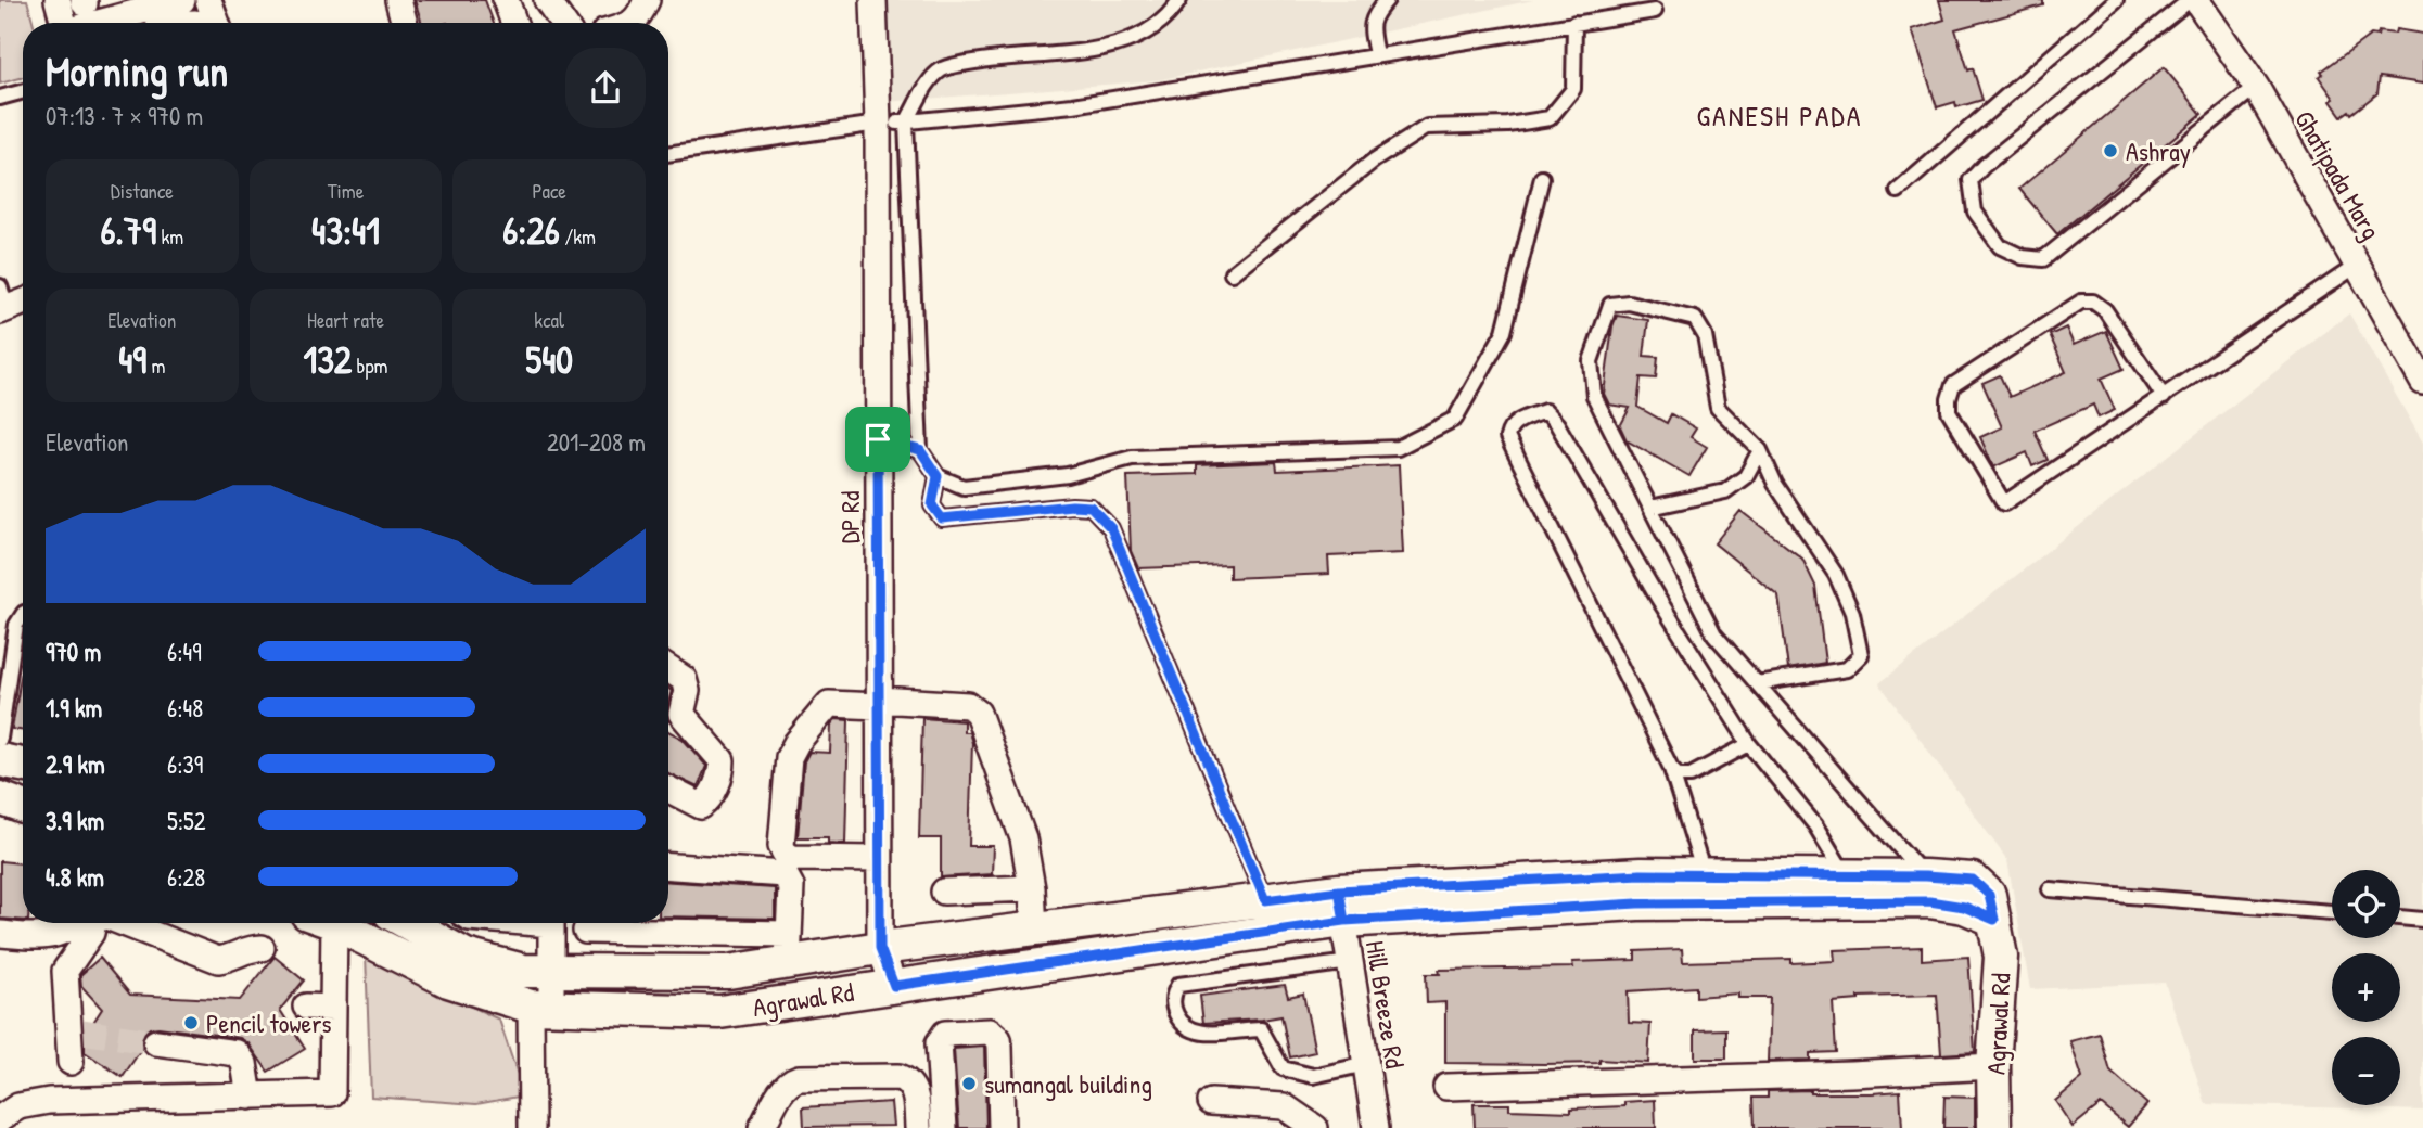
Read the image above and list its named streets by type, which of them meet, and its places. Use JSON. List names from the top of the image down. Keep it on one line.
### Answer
{"streets":{"street":["Ghatipada Marg","DP Rd","Agrawal Rd","Hill Breeze Rd"]},"crossings":[["DP Rd","Agrawal Rd"],["Agrawal Rd","Hill Breeze Rd"]],"districts":["GANESH PADA"],"places":["Ashray","Pencil towers","sumangal building"],"page":{"heading":["Morning run","07:13 · 7 × 970 m"],"stats":[["Distance","6.79 km"],["Time","43:41"],["Pace","6:26 /km"],["Elevation","49 m"],["Heart rate","132 bpm"],["kcal","540"]],"chart":["Elevation","201–208 m"],"list":[{"name":"970 m","note":"6:49"},{"name":"1.9 km","note":"6:48"},{"name":"2.9 km","note":"6:39"},{"name":"3.9 km","note":"5:52"},{"name":"4.8 km","note":"6:28"}],"map_buttons":["+","−"]}}
